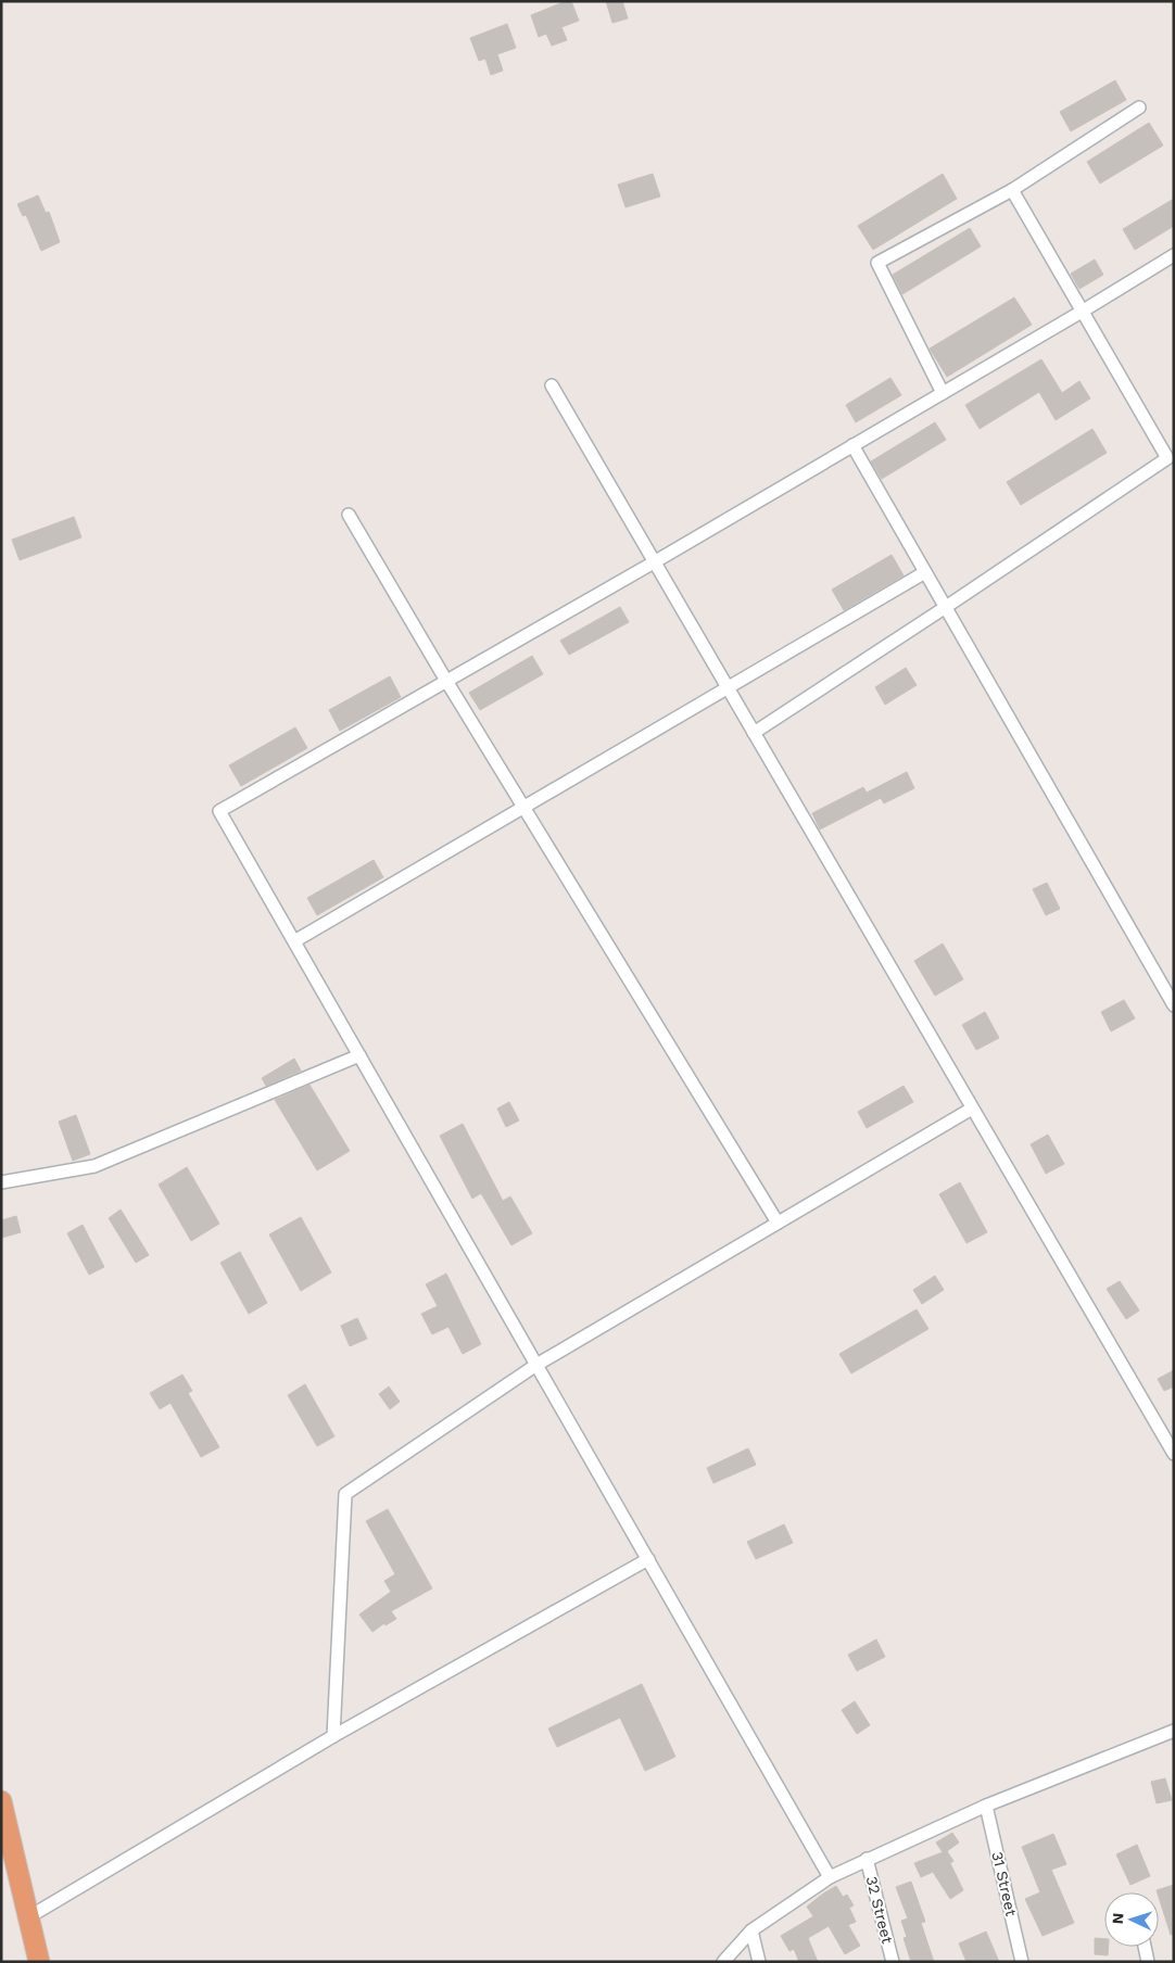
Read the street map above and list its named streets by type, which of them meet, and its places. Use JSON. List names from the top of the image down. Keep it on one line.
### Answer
{"streets":{"street":["31 Street","32 Street"]},"north":"left"}
